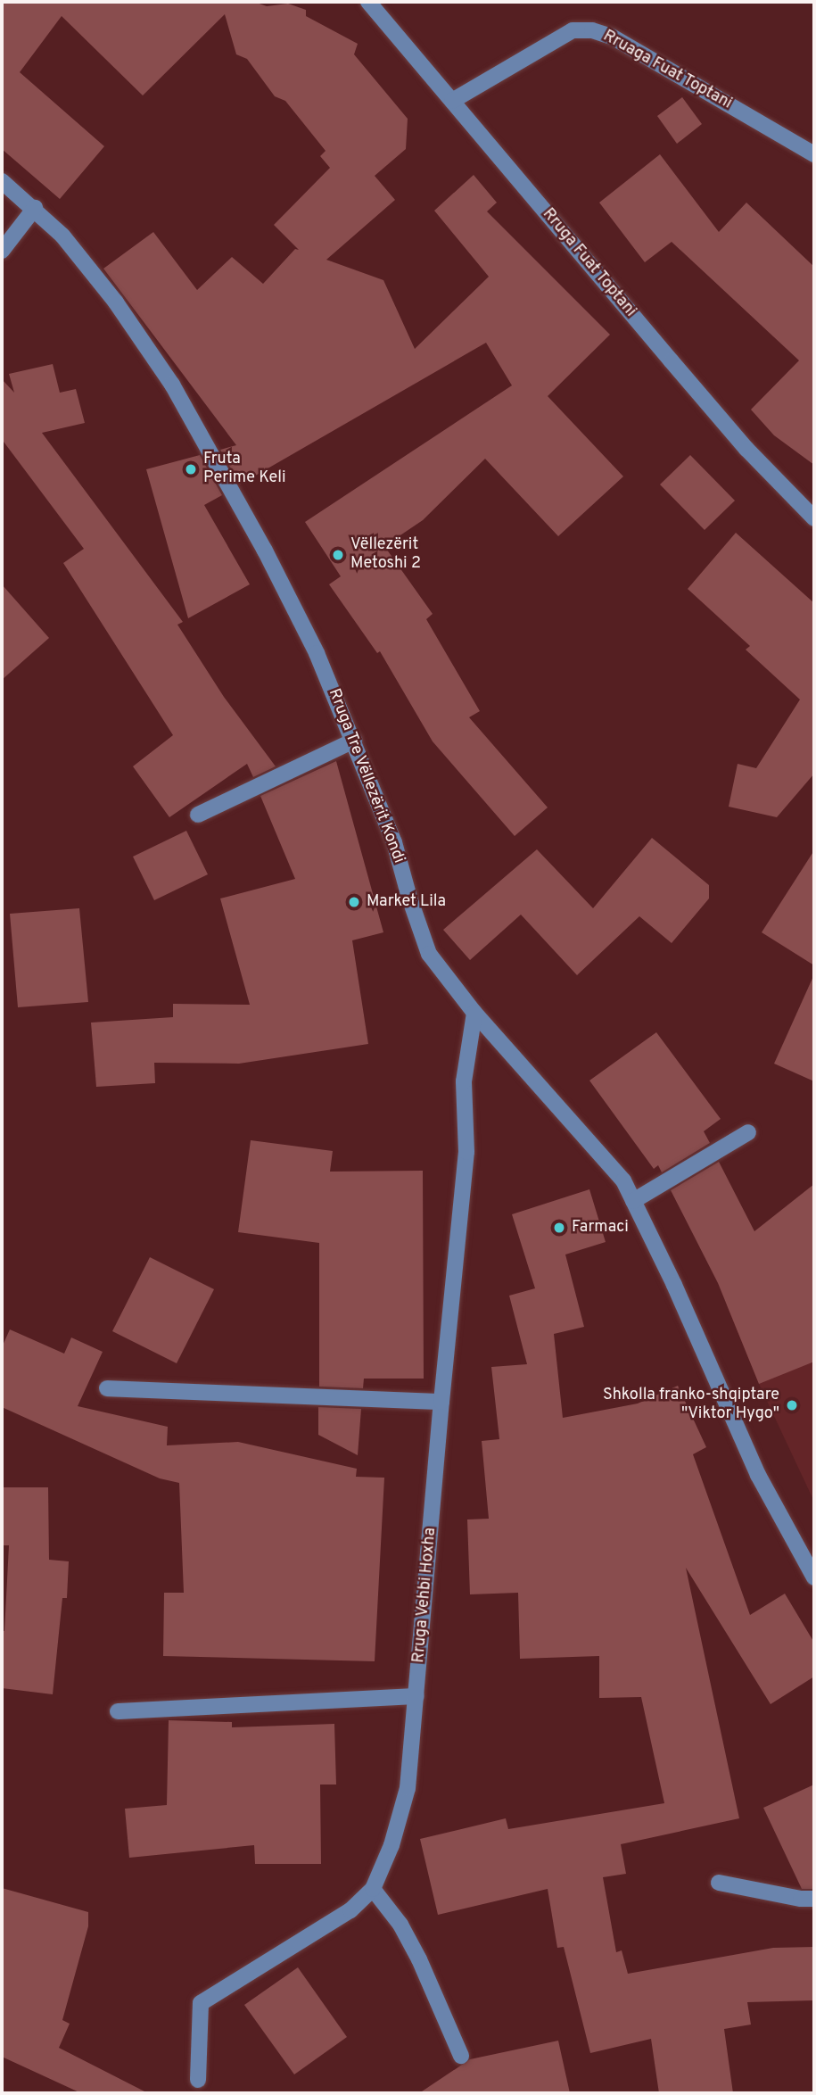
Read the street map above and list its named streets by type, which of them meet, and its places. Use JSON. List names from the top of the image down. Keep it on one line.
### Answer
{"streets":{"street":["Rruaga Fuat Toptani","Rruga Fuat Toptani","Rruga Tre Vëllezërit Kondi","Rruga Vehbi Hoxha"]},"crossings":[["Rruaga Fuat Toptani","Rruga Fuat Toptani"],["Rruga Tre Vëllezërit Kondi","Rruga Vehbi Hoxha"]],"places":["Fruta Perime Keli","Vëllezërit Metoshi 2","Market Lila","Farmaci","Shkolla franko-shqiptare \"Viktor Hygo\""]}
